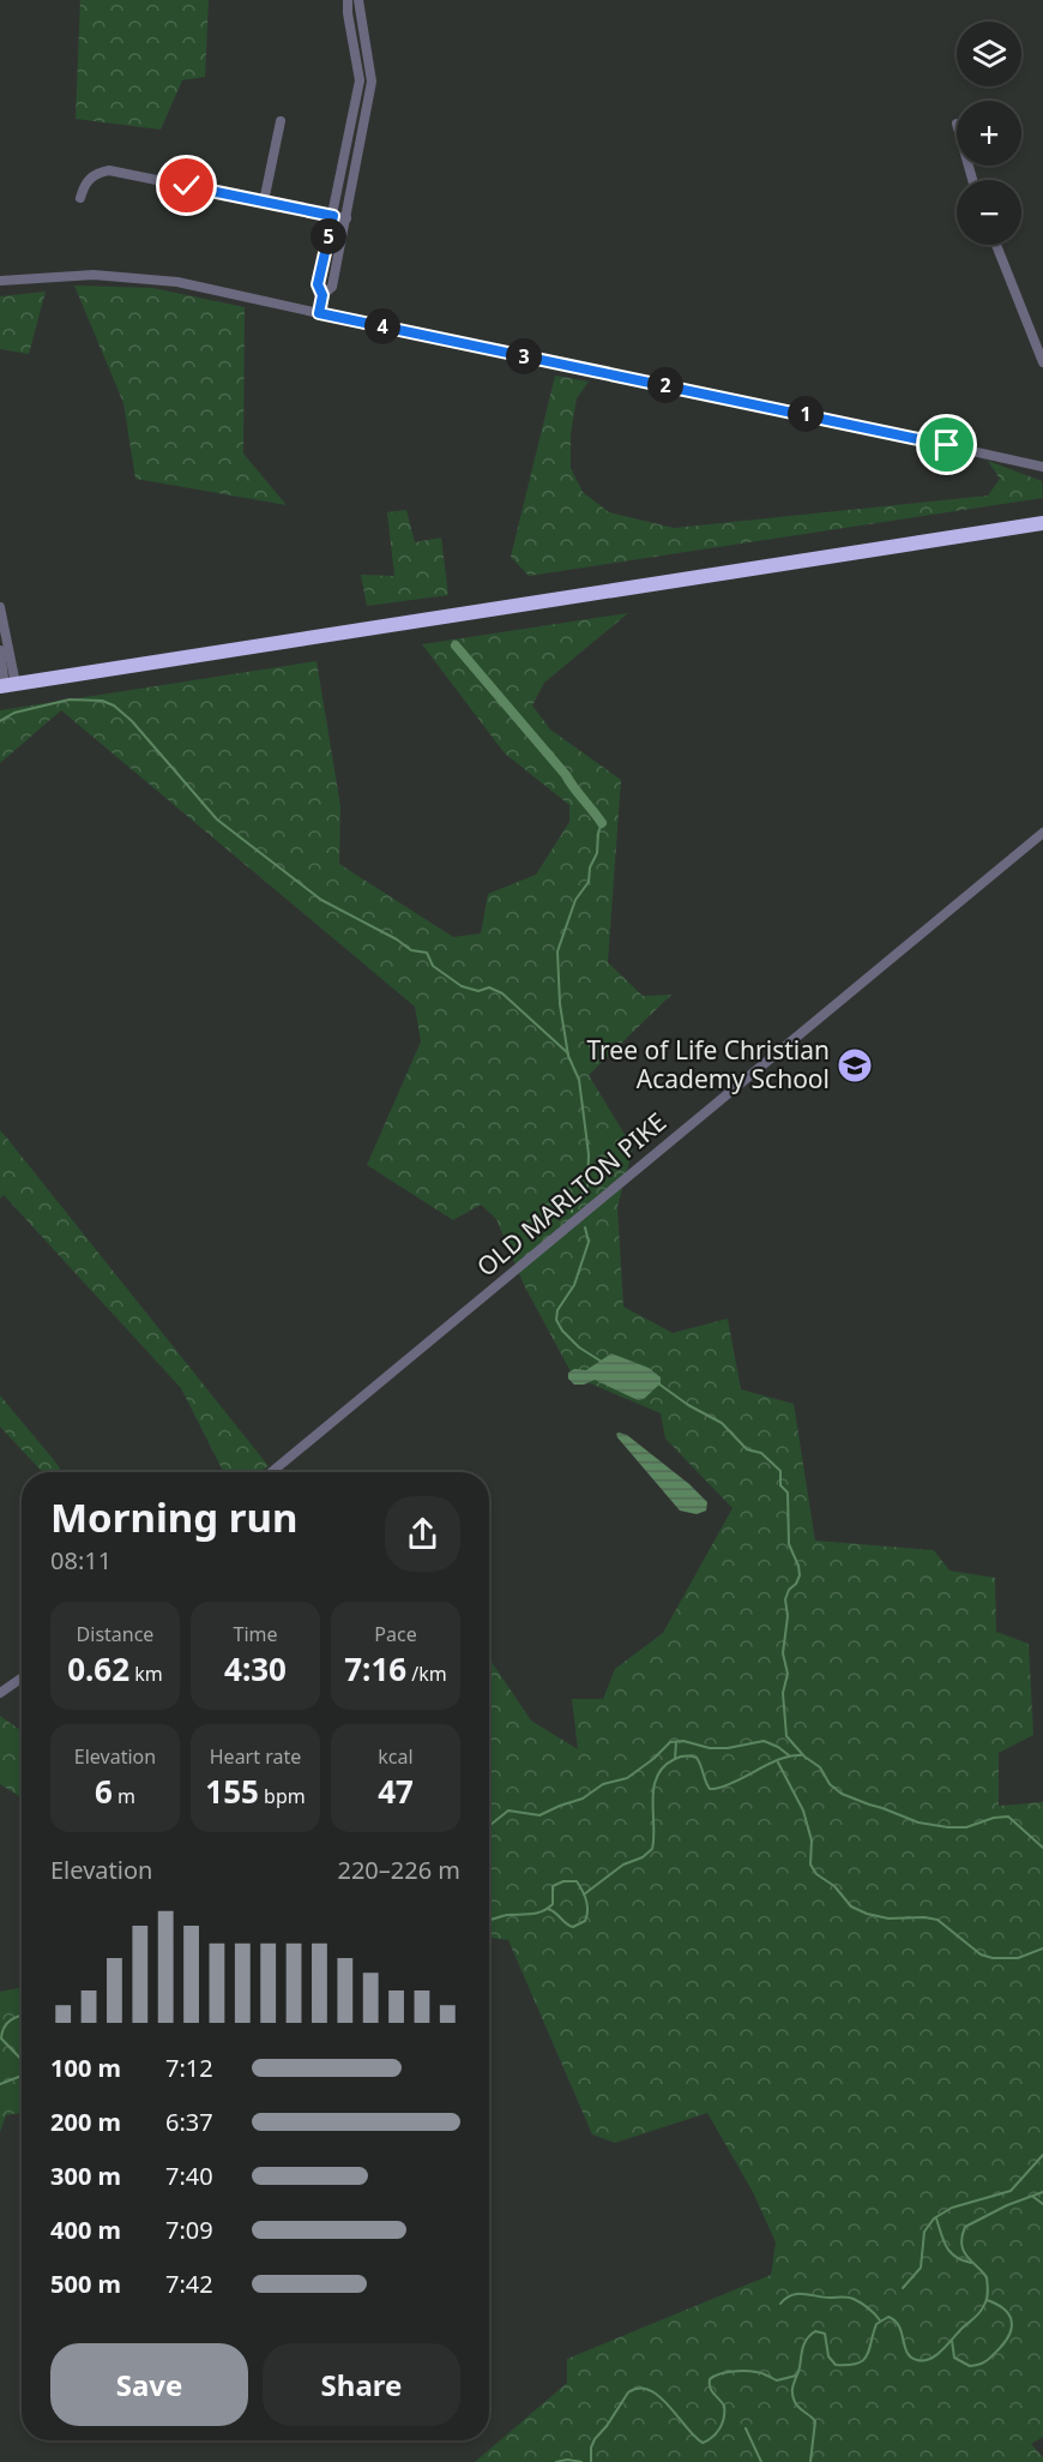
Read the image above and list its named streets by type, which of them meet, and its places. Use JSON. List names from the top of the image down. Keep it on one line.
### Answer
{"streets":{"street":["OLD MARLTON PIKE"]},"places":{"school or university":["Tree of Life Christian Academy School"]},"page":{"map_buttons":["+","−"],"pins":["5","4","3","2","1"],"heading":["Morning run","08:11"],"stats":[["Distance","0.62 km"],["Time","4:30"],["Pace","7:16 /km"],["Elevation","6 m"],["Heart rate","155 bpm"],["kcal","47"]],"chart":["Elevation","220–226 m"],"list":[{"name":"100 m","note":"7:12"},{"name":"200 m","note":"6:37"},{"name":"300 m","note":"7:40"},{"name":"400 m","note":"7:09"},{"name":"500 m","note":"7:42"}],"buttons":["Save","Share"]}}
